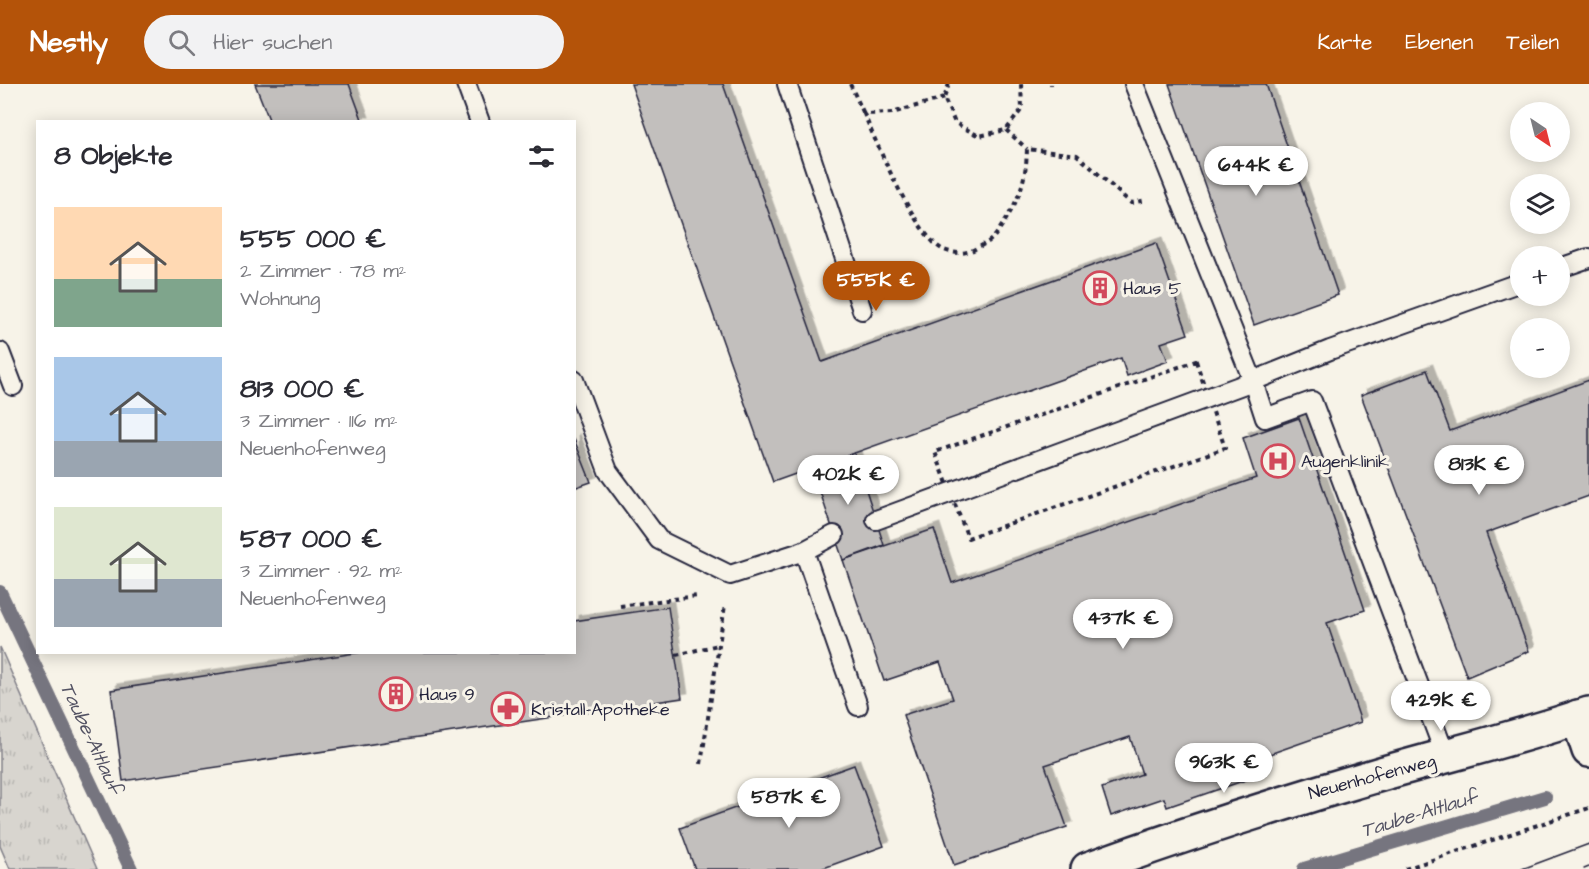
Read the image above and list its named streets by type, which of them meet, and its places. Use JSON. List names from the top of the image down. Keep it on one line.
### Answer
{"streets":{"street":["Neuenhofenweg"]},"water":["Taube-Altlauf"],"places":{"building":["Haus 5","Haus 9"],"hospital":["Augenklinik"],"pharmacy":["Kristall-Apotheke"]},"north":"bottom right","page":{"header":"Nestly","search":"Hier suchen","nav":["Karte","Ebenen","Teilen"],"map_buttons":["+","−"],"heading":"8 Objekte","price":["644K €","555K €","813K €","402K €","437K €","429K €","963K €","587K €"],"list":[{"name":"555 000 €","note":"2 Zimmer · 78 m² · Wohnung"},{"name":"813 000 €","note":"3 Zimmer · 116 m² · Neuenhofenweg"},{"name":"587 000 €","note":"3 Zimmer · 92 m² · Neuenhofenweg"}]}}
